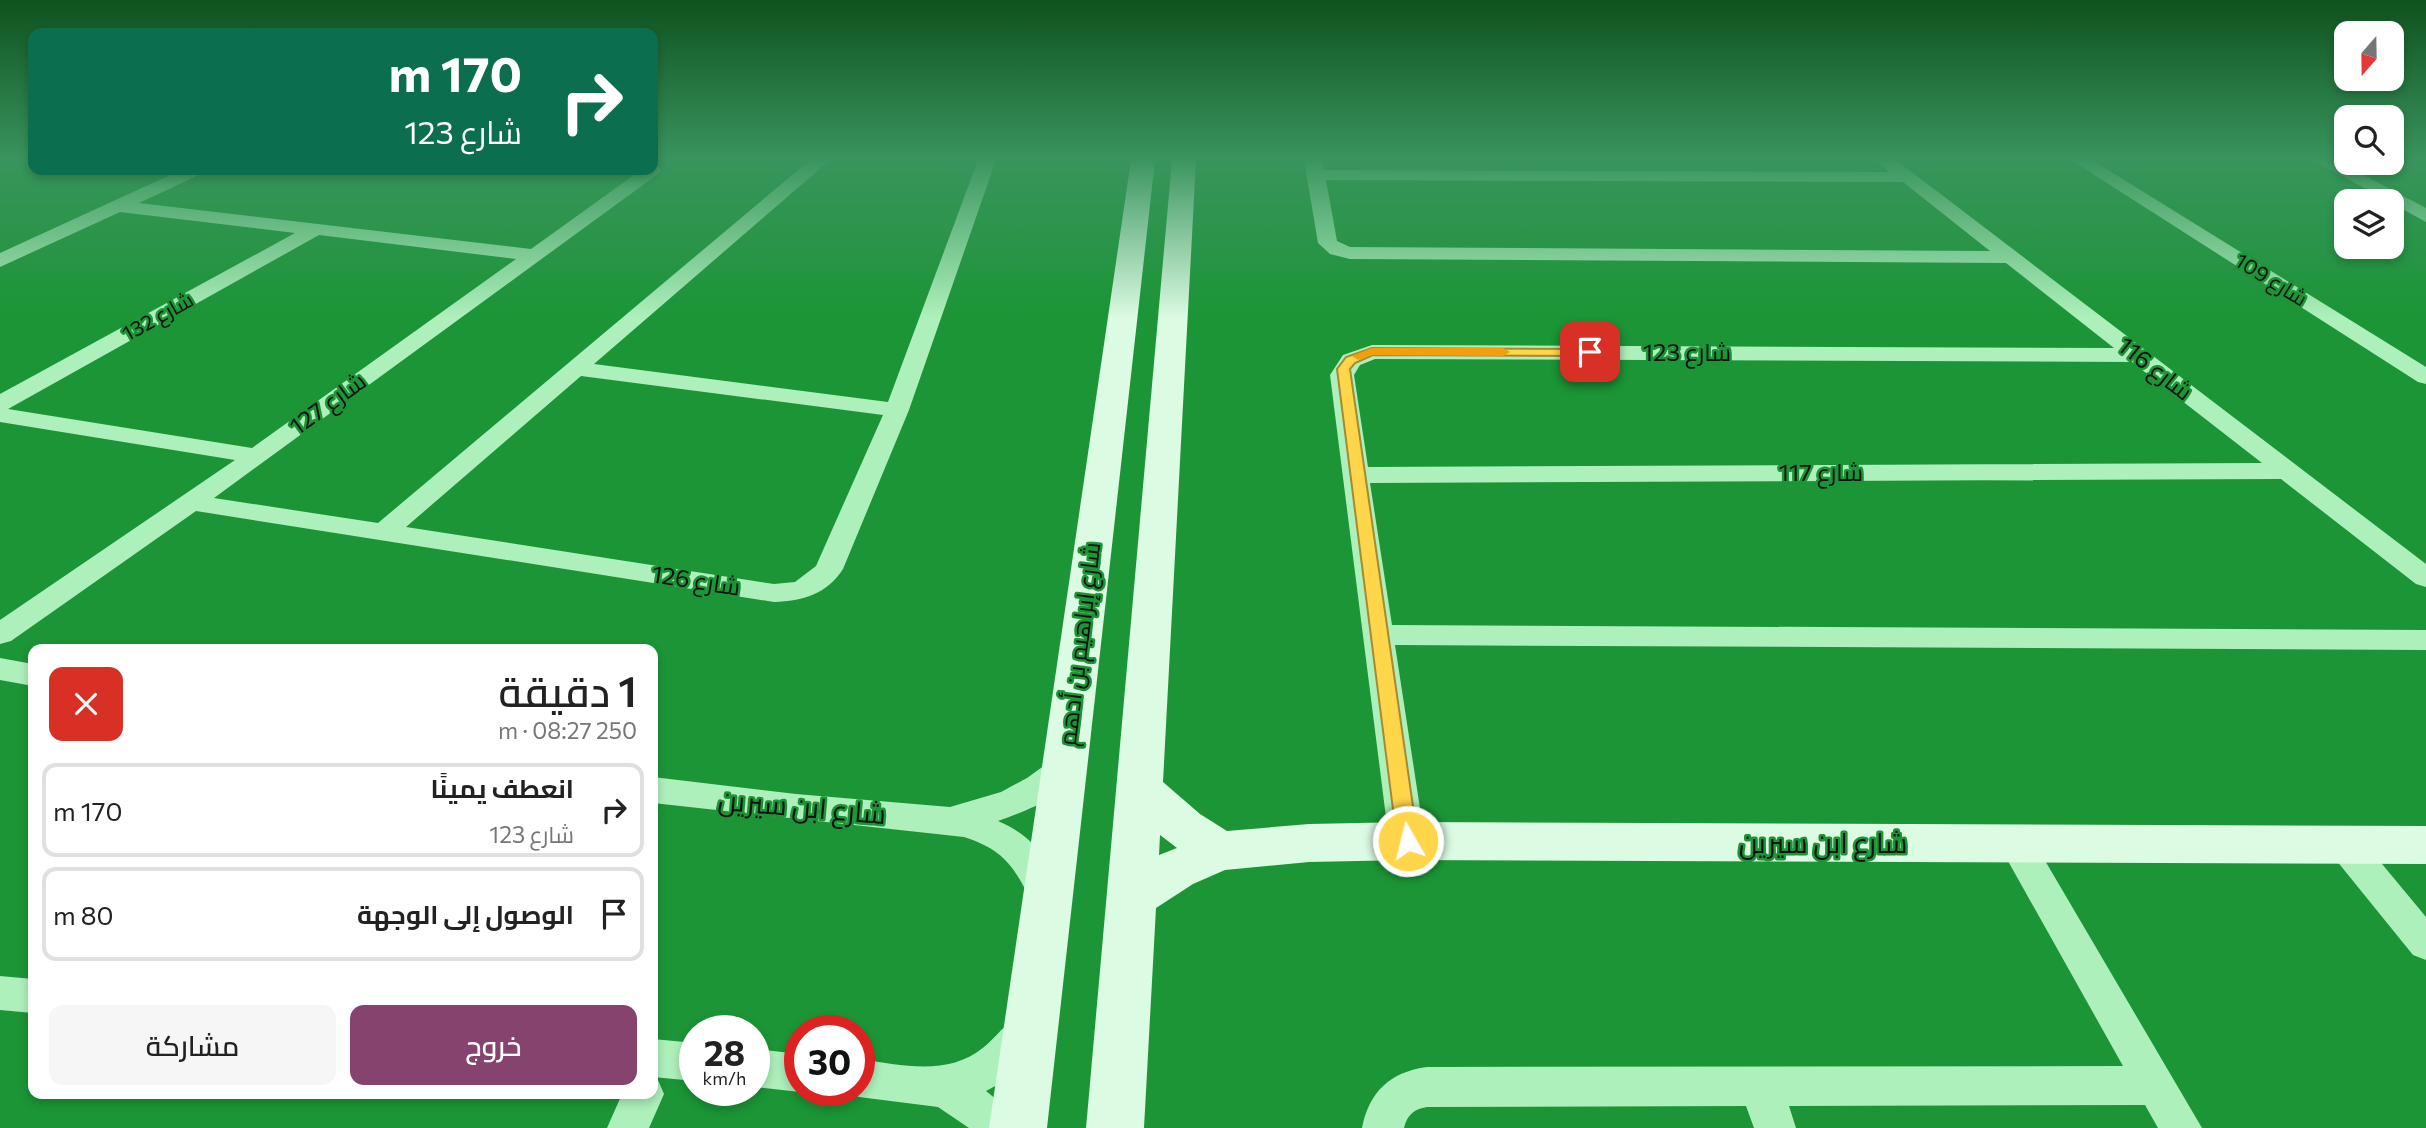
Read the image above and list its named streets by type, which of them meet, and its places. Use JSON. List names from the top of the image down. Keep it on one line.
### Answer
{"streets":{"street":["شارع 109","شارع 132","شارع 123","شارع 116","شارع 127","شارع 117","شارع 126","شارع إبراهيم بن أدهم","شارع ابن سيرين"]},"crossings":[["شارع 123","شارع 116"],["شارع 123","شارع 117"],["شارع 123","شارع ابن سيرين"],["شارع 116","شارع 117"],["شارع 127","شارع 126"],["شارع إبراهيم بن أدهم","شارع ابن سيرين"]],"north":"bottom","page":{"turn":["170 m","شارع 123"],"heading":["1 دقيقة","250 m · 08:27"],"list":[{"name":"انعطف يمينًا","note":"شارع 123","value":"170 m"},{"name":"الوصول إلى الوجهة","value":"80 m"}],"buttons":["خروج","مشاركة"],"speed":"28 km/h","limit":"30"}}
